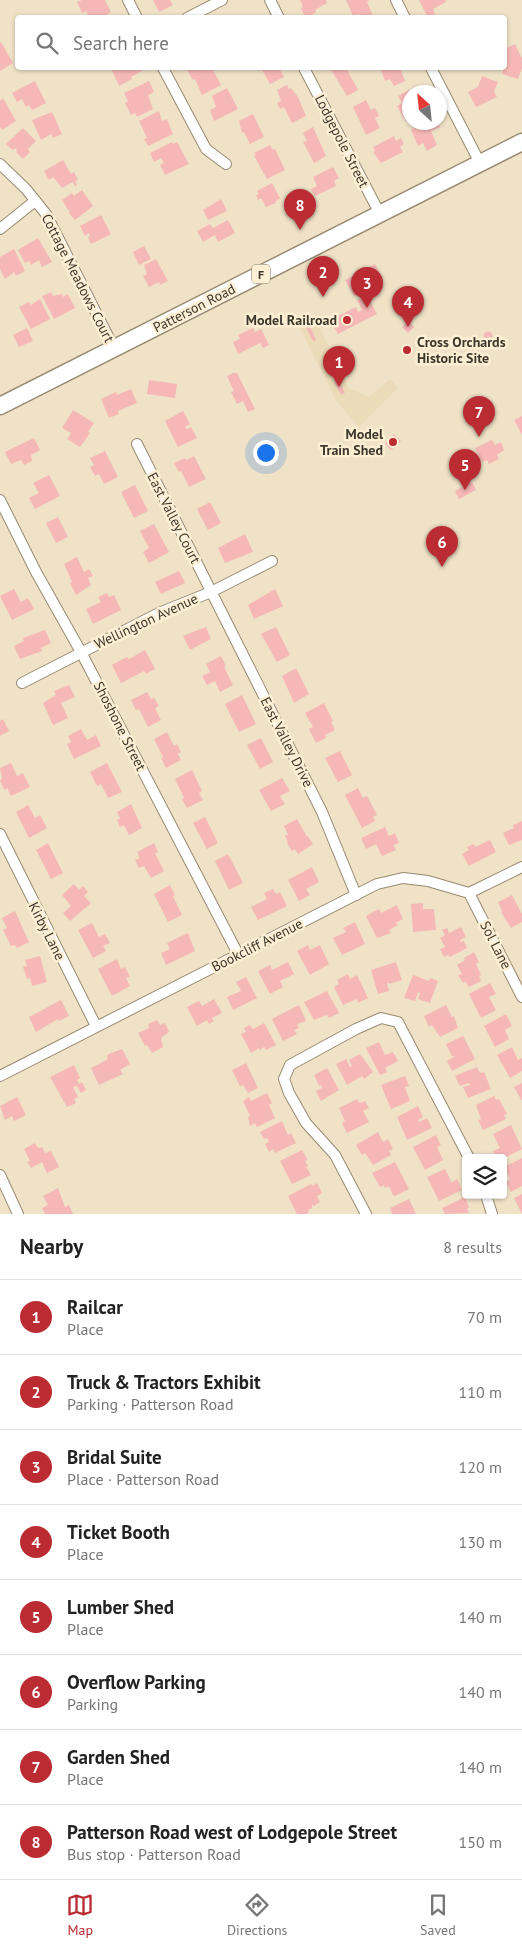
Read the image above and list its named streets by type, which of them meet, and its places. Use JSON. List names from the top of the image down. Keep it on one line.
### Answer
{"streets":{"main road":["F","Patterson Road"],"street":["Lodgepole Street","Cottage Meadows Court","East Valley Court","Wellington Avenue","Shoshone Street","East Valley Drive","Kirby Lane","Bookcliff Avenue","Sol Lane"]},"crossings":[["Lodgepole Street","Patterson Road"],["Cottage Meadows Court","Patterson Road"],["East Valley Court","Wellington Avenue"],["East Valley Court","East Valley Drive"],["Wellington Avenue","Shoshone Street"],["Wellington Avenue","East Valley Drive"],["Shoshone Street","Bookcliff Avenue"],["East Valley Drive","Bookcliff Avenue"],["Kirby Lane","Bookcliff Avenue"],["Bookcliff Avenue","Sol Lane"]],"places":["Model Railroad","Cross Orchards Historic Site","Model Train Shed"],"north":"top left","page":{"search":"Search here","pins":["8","2","3","4","1","7","5","6"],"heading":["Nearby","8 results"],"list":[{"mark":"1","name":"Railcar","note":"Place","value":"70 m"},{"mark":"2","name":"Truck & Tractors Exhibit","note":"Parking · Patterson Road","value":"110 m"},{"mark":"3","name":"Bridal Suite","note":"Place · Patterson Road","value":"120 m"},{"mark":"4","name":"Ticket Booth","note":"Place","value":"130 m"},{"mark":"5","name":"Lumber Shed","note":"Place","value":"140 m"},{"mark":"6","name":"Overflow Parking","note":"Parking","value":"140 m"},{"mark":"7","name":"Garden Shed","note":"Place","value":"140 m"},{"mark":"8","name":"Patterson Road west of Lodgepole Street","note":"Bus stop · Patterson Road","value":"150 m"}],"nav":["Map","Directions","Saved"]}}
